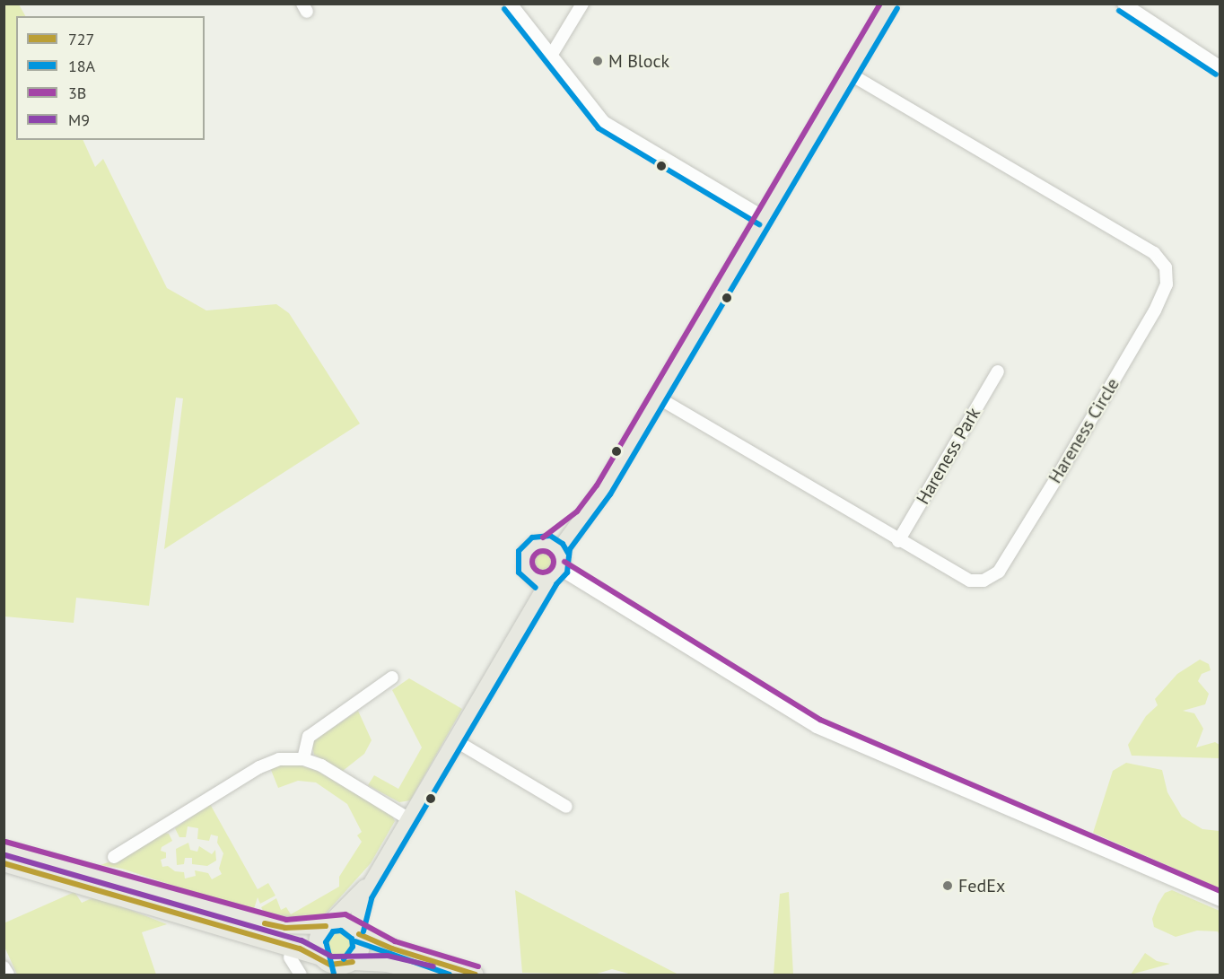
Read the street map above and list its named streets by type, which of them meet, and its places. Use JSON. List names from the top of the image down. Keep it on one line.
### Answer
{"streets":{"street":["Hareness Circle","Hareness Park"]},"crossings":[["Hareness Circle","Hareness Park"]],"places":["M Block","FedEx"],"lines":["transit line 3B","transit line 18A","transit line M9","transit line 727"],"legend":["727","18A","3B","M9"]}
